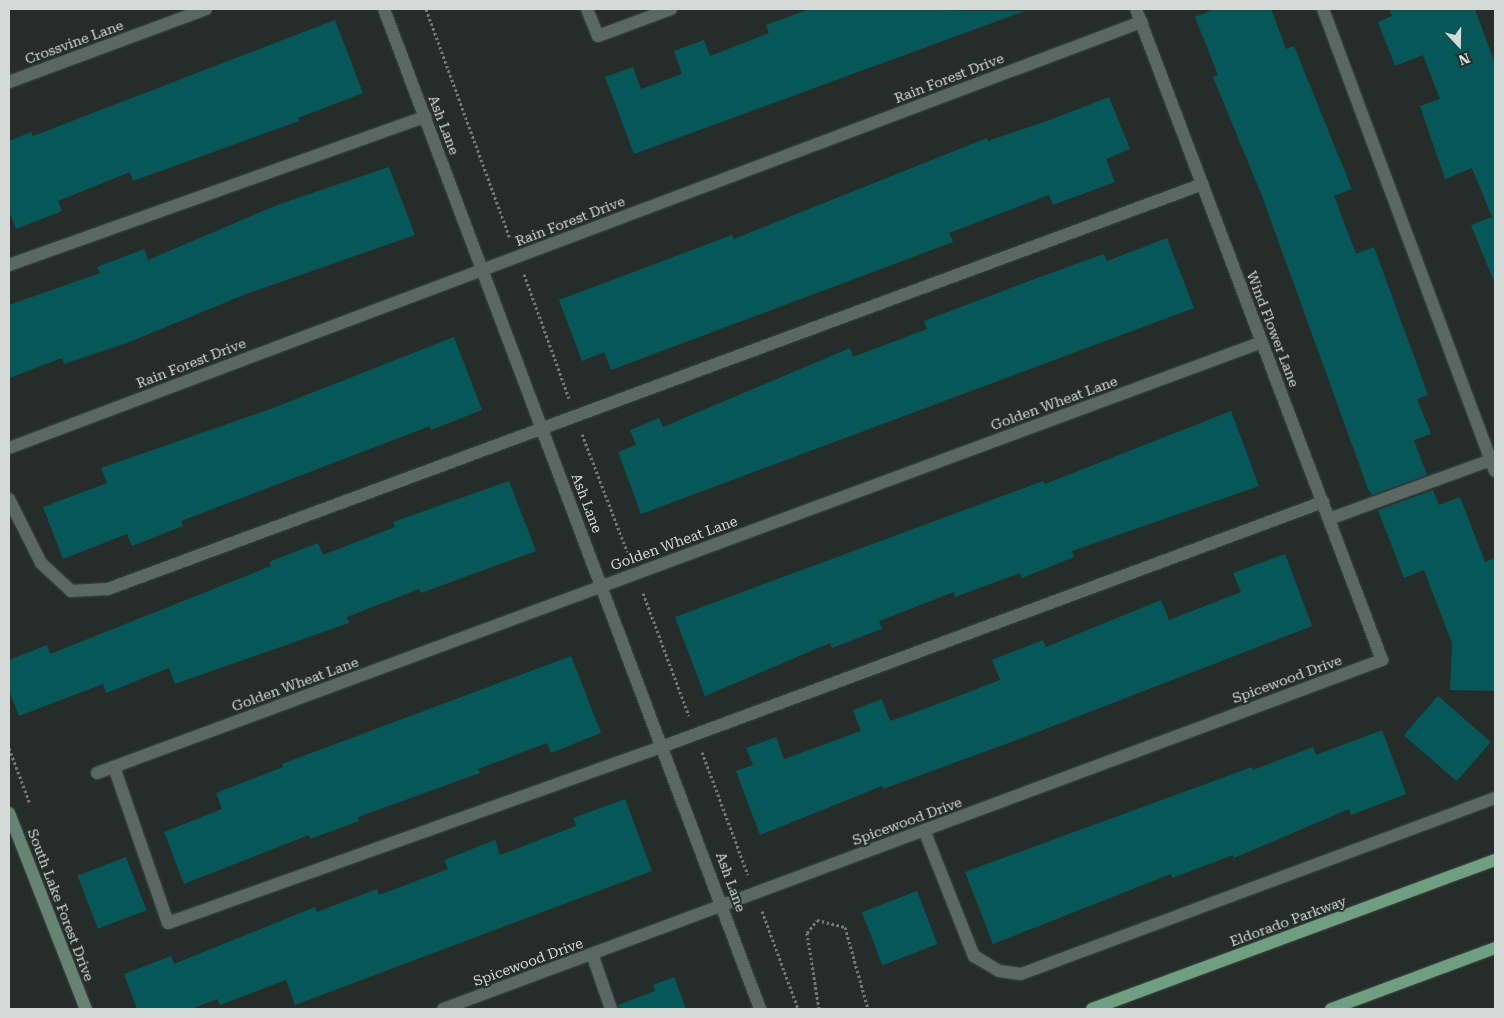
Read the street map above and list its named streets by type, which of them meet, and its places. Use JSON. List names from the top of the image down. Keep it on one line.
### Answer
{"streets":{"main road":["South Lake Forest Drive","Eldorado Parkway"],"street":["Crossvine Lane","Rain Forest Drive","Ash Lane","Wind Flower Lane","Golden Wheat Lane","Spicewood Drive"]},"crossings":[["Rain Forest Drive","Ash Lane"],["Rain Forest Drive","Wind Flower Lane"],["Ash Lane","Golden Wheat Lane"],["Ash Lane","Spicewood Drive"],["Wind Flower Lane","Golden Wheat Lane"],["Wind Flower Lane","Spicewood Drive"]],"north":"bottom"}
